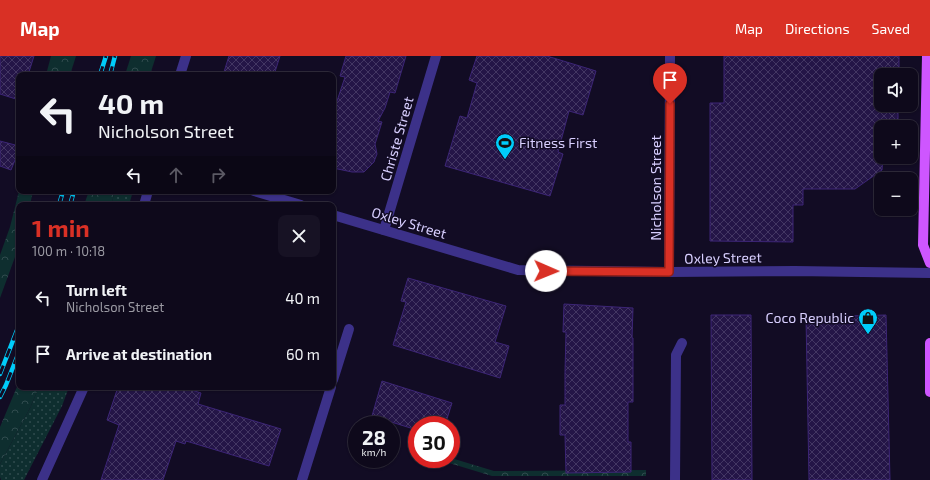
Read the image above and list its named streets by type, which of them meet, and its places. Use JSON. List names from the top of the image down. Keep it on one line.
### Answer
{"streets":{"street":["Christe Street","Nicholson Street","Oxley Street"]},"crossings":[["Christe Street","Oxley Street"],["Nicholson Street","Oxley Street"]],"places":{"sports":["Fitness First"],"shop":["Coco Republic"]},"page":{"header":"Map","nav":["Map","Directions","Saved"],"map_buttons":["+","−"],"turn":["40 m","Nicholson Street"],"heading":["1 min","100 m · 10:18"],"list":[{"name":"Turn left","note":"Nicholson Street","value":"40 m"},{"name":"Arrive at destination","value":"60 m"}],"speed":"28 km/h","limit":"30"}}
